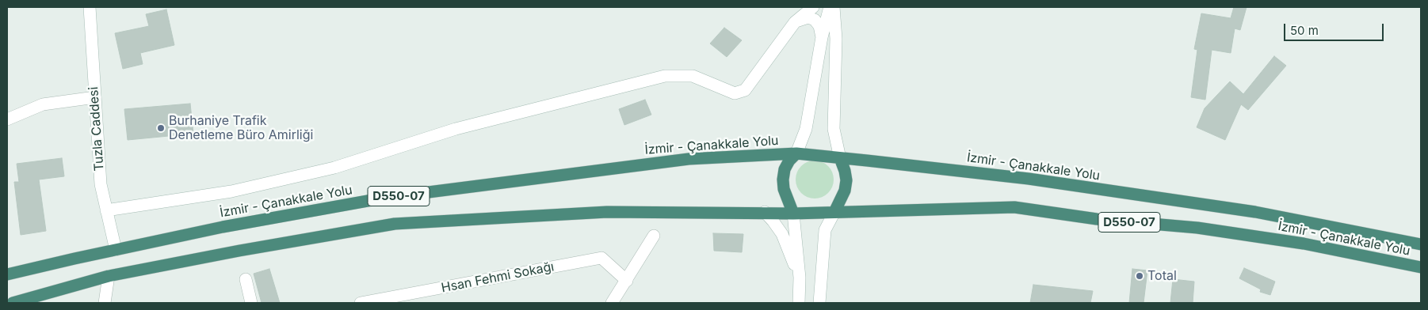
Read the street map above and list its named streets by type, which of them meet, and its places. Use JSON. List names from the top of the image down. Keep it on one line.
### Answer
{"streets":{"highway":["İzmir - Çanakkale Yolu","D550-07"],"main road":["Tuzla Caddesi","Hsan Fehmi Sokağı"]},"crossings":[["Tuzla Caddesi","İzmir - Çanakkale Yolu"]],"places":["Burhaniye Trafik Denetleme Büro Amirliği","Total"],"scale_bar":"50 m"}
